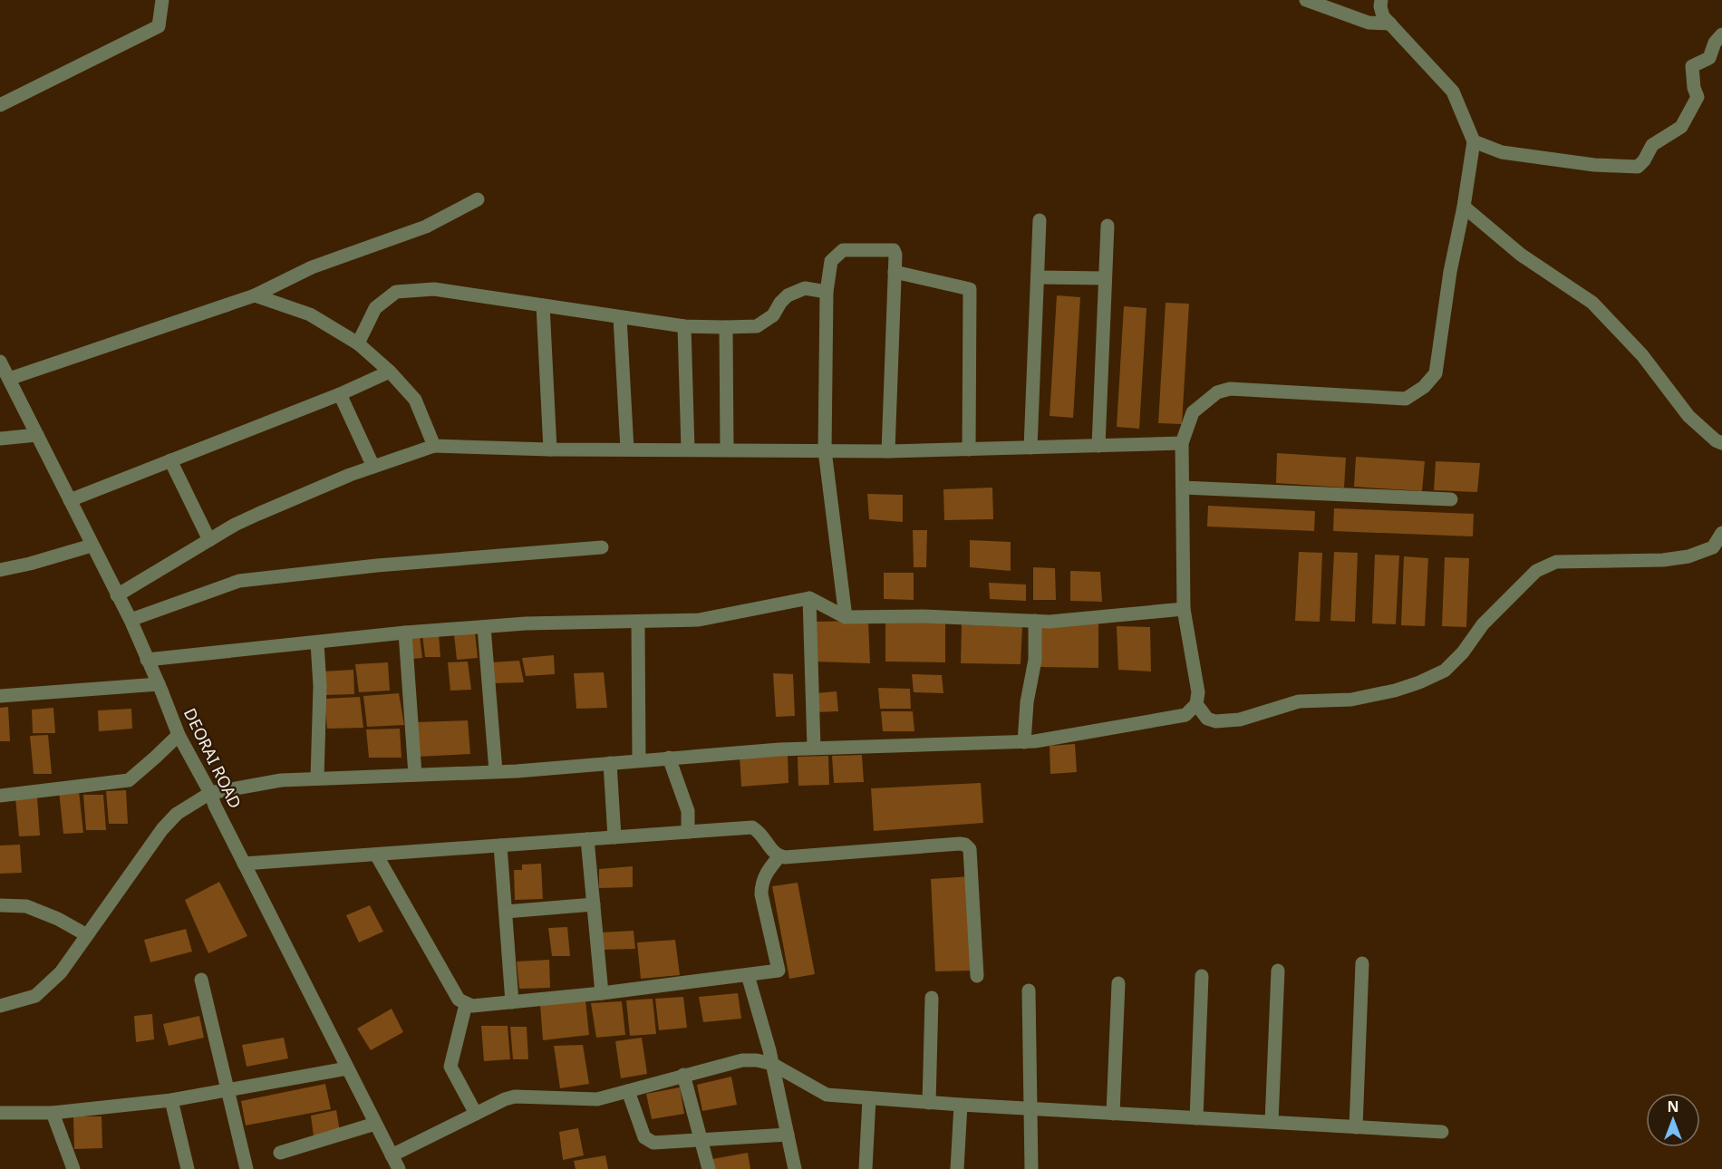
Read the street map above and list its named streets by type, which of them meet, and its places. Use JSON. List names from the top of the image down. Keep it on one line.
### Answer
{"streets":{"street":["DEORAI ROAD"]},"north":"top"}
